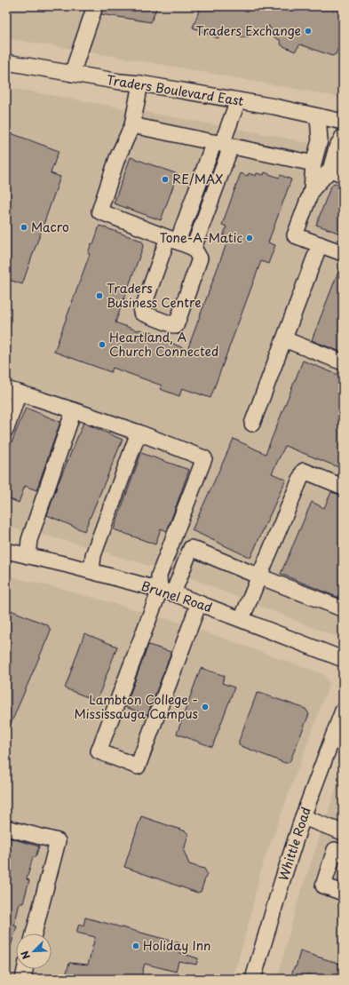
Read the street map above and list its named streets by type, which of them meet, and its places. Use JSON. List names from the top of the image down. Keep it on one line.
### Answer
{"streets":{"street":["Traders Boulevard East","Brunel Road","Whittle Road"]},"places":["Traders Exchange","RE/MAX","Macro","Tone-A-Matic","Traders Business Centre","Heartland, A Church Connected","Lambton College - Mississauga Campus","Holiday Inn"],"north":"bottom left"}
